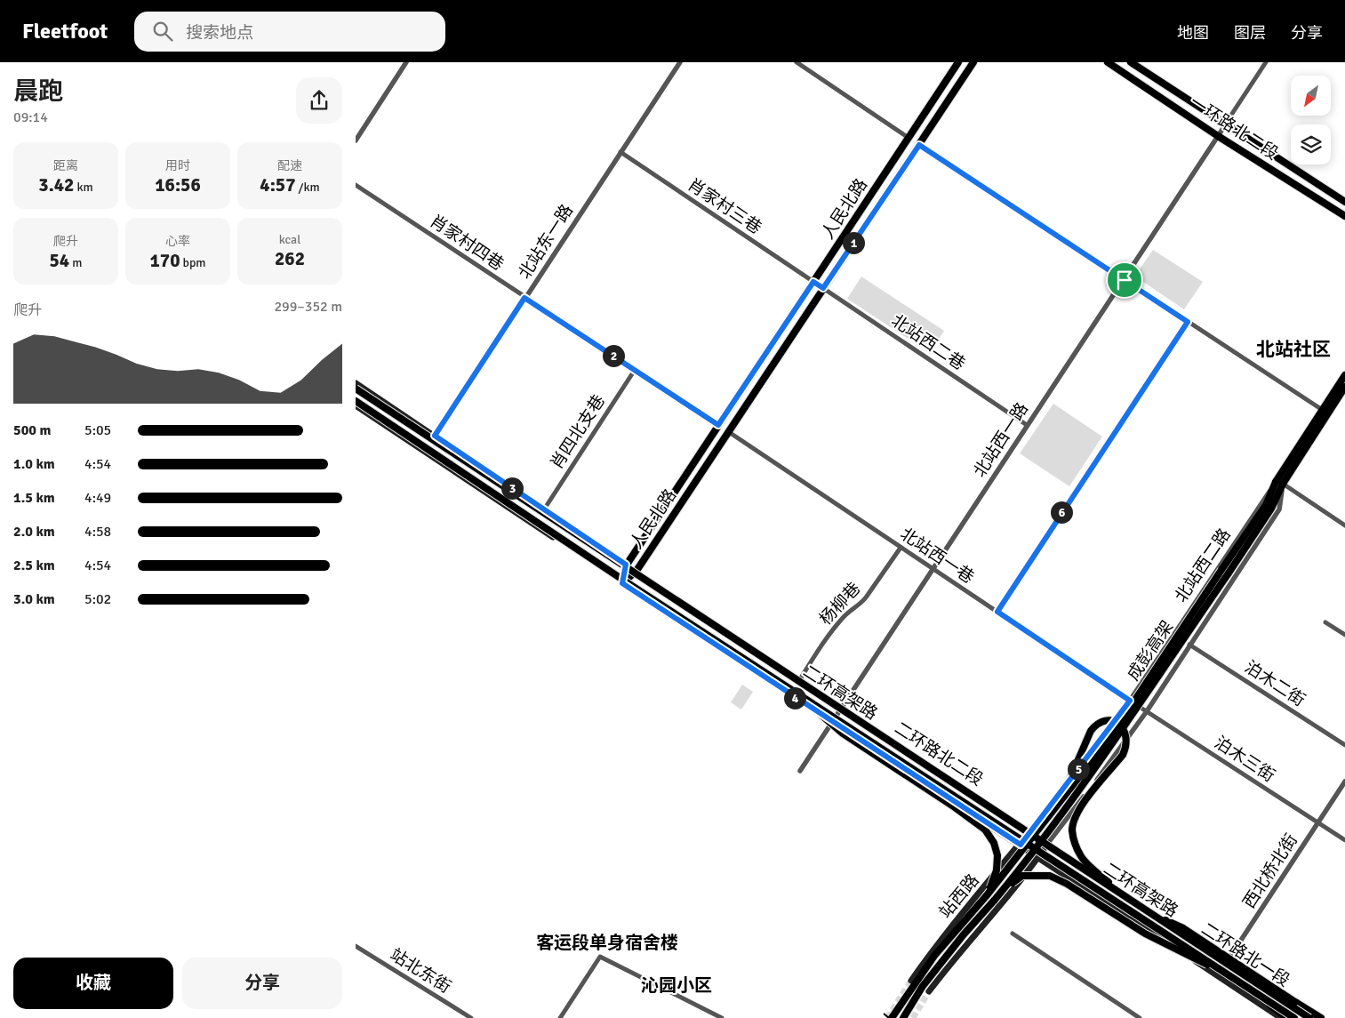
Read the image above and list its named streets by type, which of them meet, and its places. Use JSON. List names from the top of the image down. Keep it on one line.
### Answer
{"streets":{"main road":["一环路北二段","人民北路","北站西二路","成彭高架","二环高架路","二环路北二段","站西路","二环路北一段"],"street":["肖家村三巷","北站东一路","肖家村四巷","北站西二巷","肖四北支巷","北站西一路","北站西一巷","杨柳巷","泊木二街","泊木三街","西北桥北街","站北东街"]},"crossings":[["一环路北二段","北站西一路"],["肖家村三巷","人民北路"],["肖家村三巷","北站东一路"],["肖家村三巷","北站西二巷"],["人民北路","肖家村四巷"],["人民北路","北站西二巷"],["人民北路","北站西一巷"],["人民北路","二环路北二段"],["北站东一路","肖家村四巷"],["北站东一路","二环路北二段"],["肖家村四巷","肖四北支巷"],["北站西二巷","北站西一路"],["肖四北支巷","二环路北二段"],["北站西一路","北站西一巷"],["北站西一路","二环路北二段"],["北站西一巷","北站西二路"],["北站西一巷","杨柳巷"],["北站西一巷","泊木三街"],["北站西二路","泊木二街"],["北站西二路","二环路北二段"],["北站西二路","泊木三街"],["北站西二路","站西路"],["北站西二路","二环路北一段"],["杨柳巷","二环路北二段"],["二环路北二段","站西路"],["二环路北二段","二环路北一段"],["泊木三街","西北桥北街"],["西北桥北街","二环路北一段"]],"districts":["北站社区","客运段单身宿舍楼","沁园小区"],"north":"bottom left","page":{"header":"Fleetfoot","search":"搜索地点","nav":["地图","图层","分享"],"heading":["晨跑","09:14"],"stats":[["距离","3.42 km"],["用时","16:56"],["配速","4:57 /km"],["爬升","54 m"],["心率","170 bpm"],["kcal","262"]],"pins":["1","2","3","6","4","5"],"chart":["爬升","299–352 m"],"list":[{"name":"500 m","note":"5:05"},{"name":"1.0 km","note":"4:54"},{"name":"1.5 km","note":"4:49"},{"name":"2.0 km","note":"4:58"},{"name":"2.5 km","note":"4:54"},{"name":"3.0 km","note":"5:02"}],"buttons":["收藏","分享"]}}
